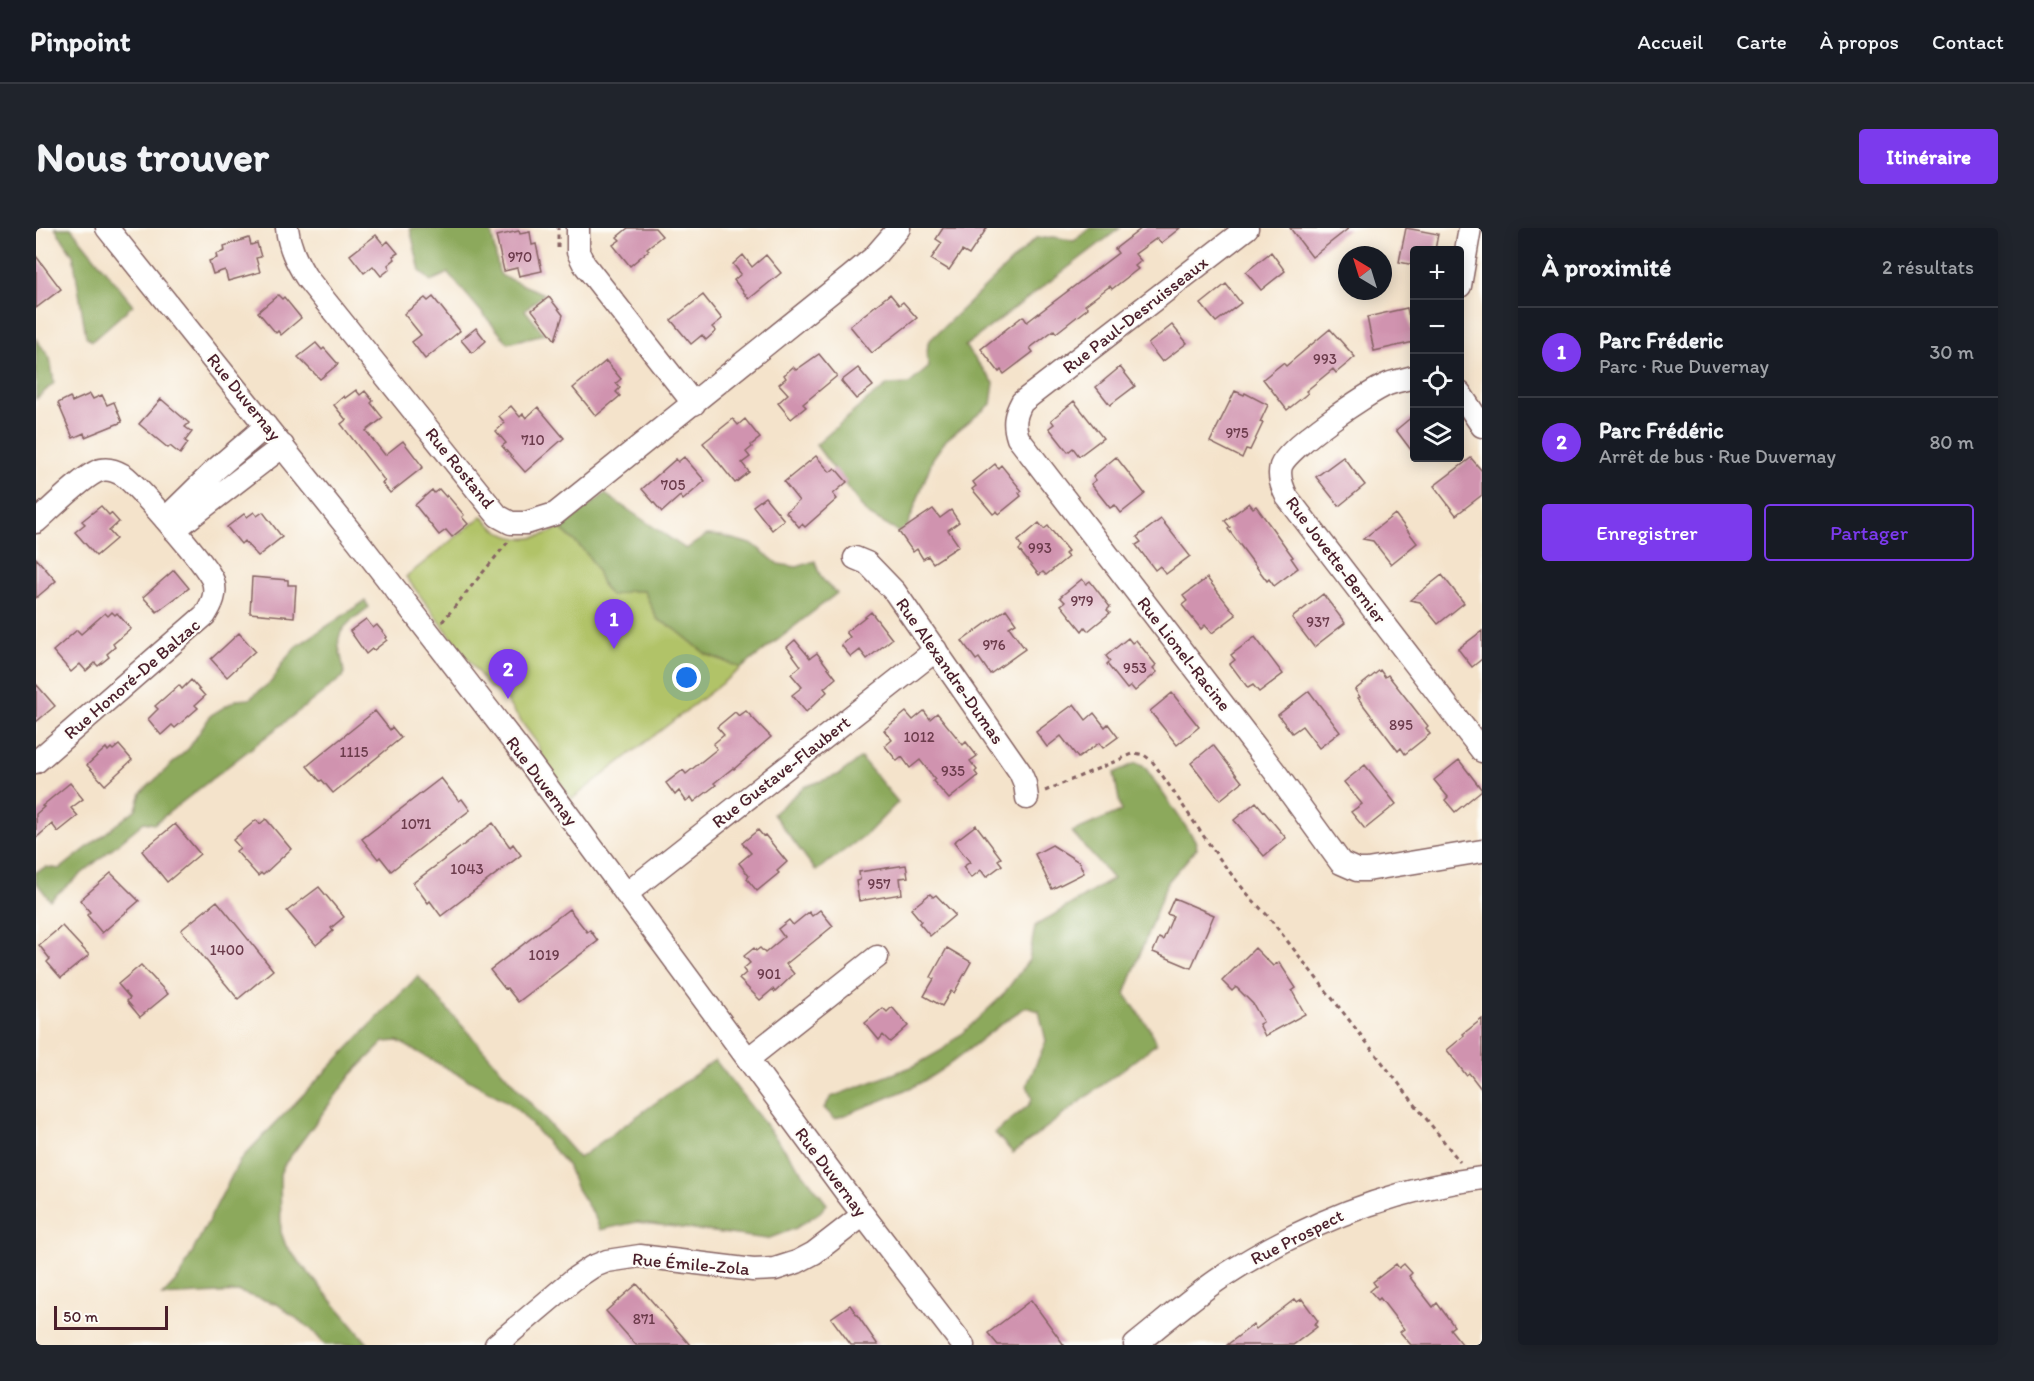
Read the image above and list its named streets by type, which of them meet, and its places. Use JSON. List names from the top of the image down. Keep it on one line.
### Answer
{"streets":{"street":["Rue Paul-Desruisseaux","Rue Duvernay","Rue Rostand","Rue Jovette-Bernier","Rue Lionel-Racine","Rue Alexandre-Dumas","Rue Honoré-De Balzac","Rue Gustave-Flaubert","Rue Prospect","Rue Émile-Zola"]},"crossings":[["Rue Paul-Desruisseaux","Rue Lionel-Racine"],["Rue Duvernay","Rue Gustave-Flaubert"],["Rue Duvernay","Rue Émile-Zola"],["Rue Alexandre-Dumas","Rue Gustave-Flaubert"]],"house_numbers":["970","993","975","710","705","993","979","937","976","953","895","1012","1115","935","1071","1043","957","1400","1019","901","871"],"scale_bar":"50 m","north":"top left","page":{"header":"Pinpoint","nav":["Accueil","Carte","À propos","Contact"],"buttons":["Itinéraire",["Enregistrer","Partager"]],"title":"Nous trouver","heading":["À proximité","2 résultats"],"map_buttons":["+","−"],"list":[{"mark":"1","name":"Parc Fréderic","note":"Parc · Rue Duvernay","value":"30 m"},{"mark":"2","name":"Parc Frédéric","note":"Arrêt de bus · Rue Duvernay","value":"80 m"}],"pins":["1","2"],"scale":"50 m"}}
